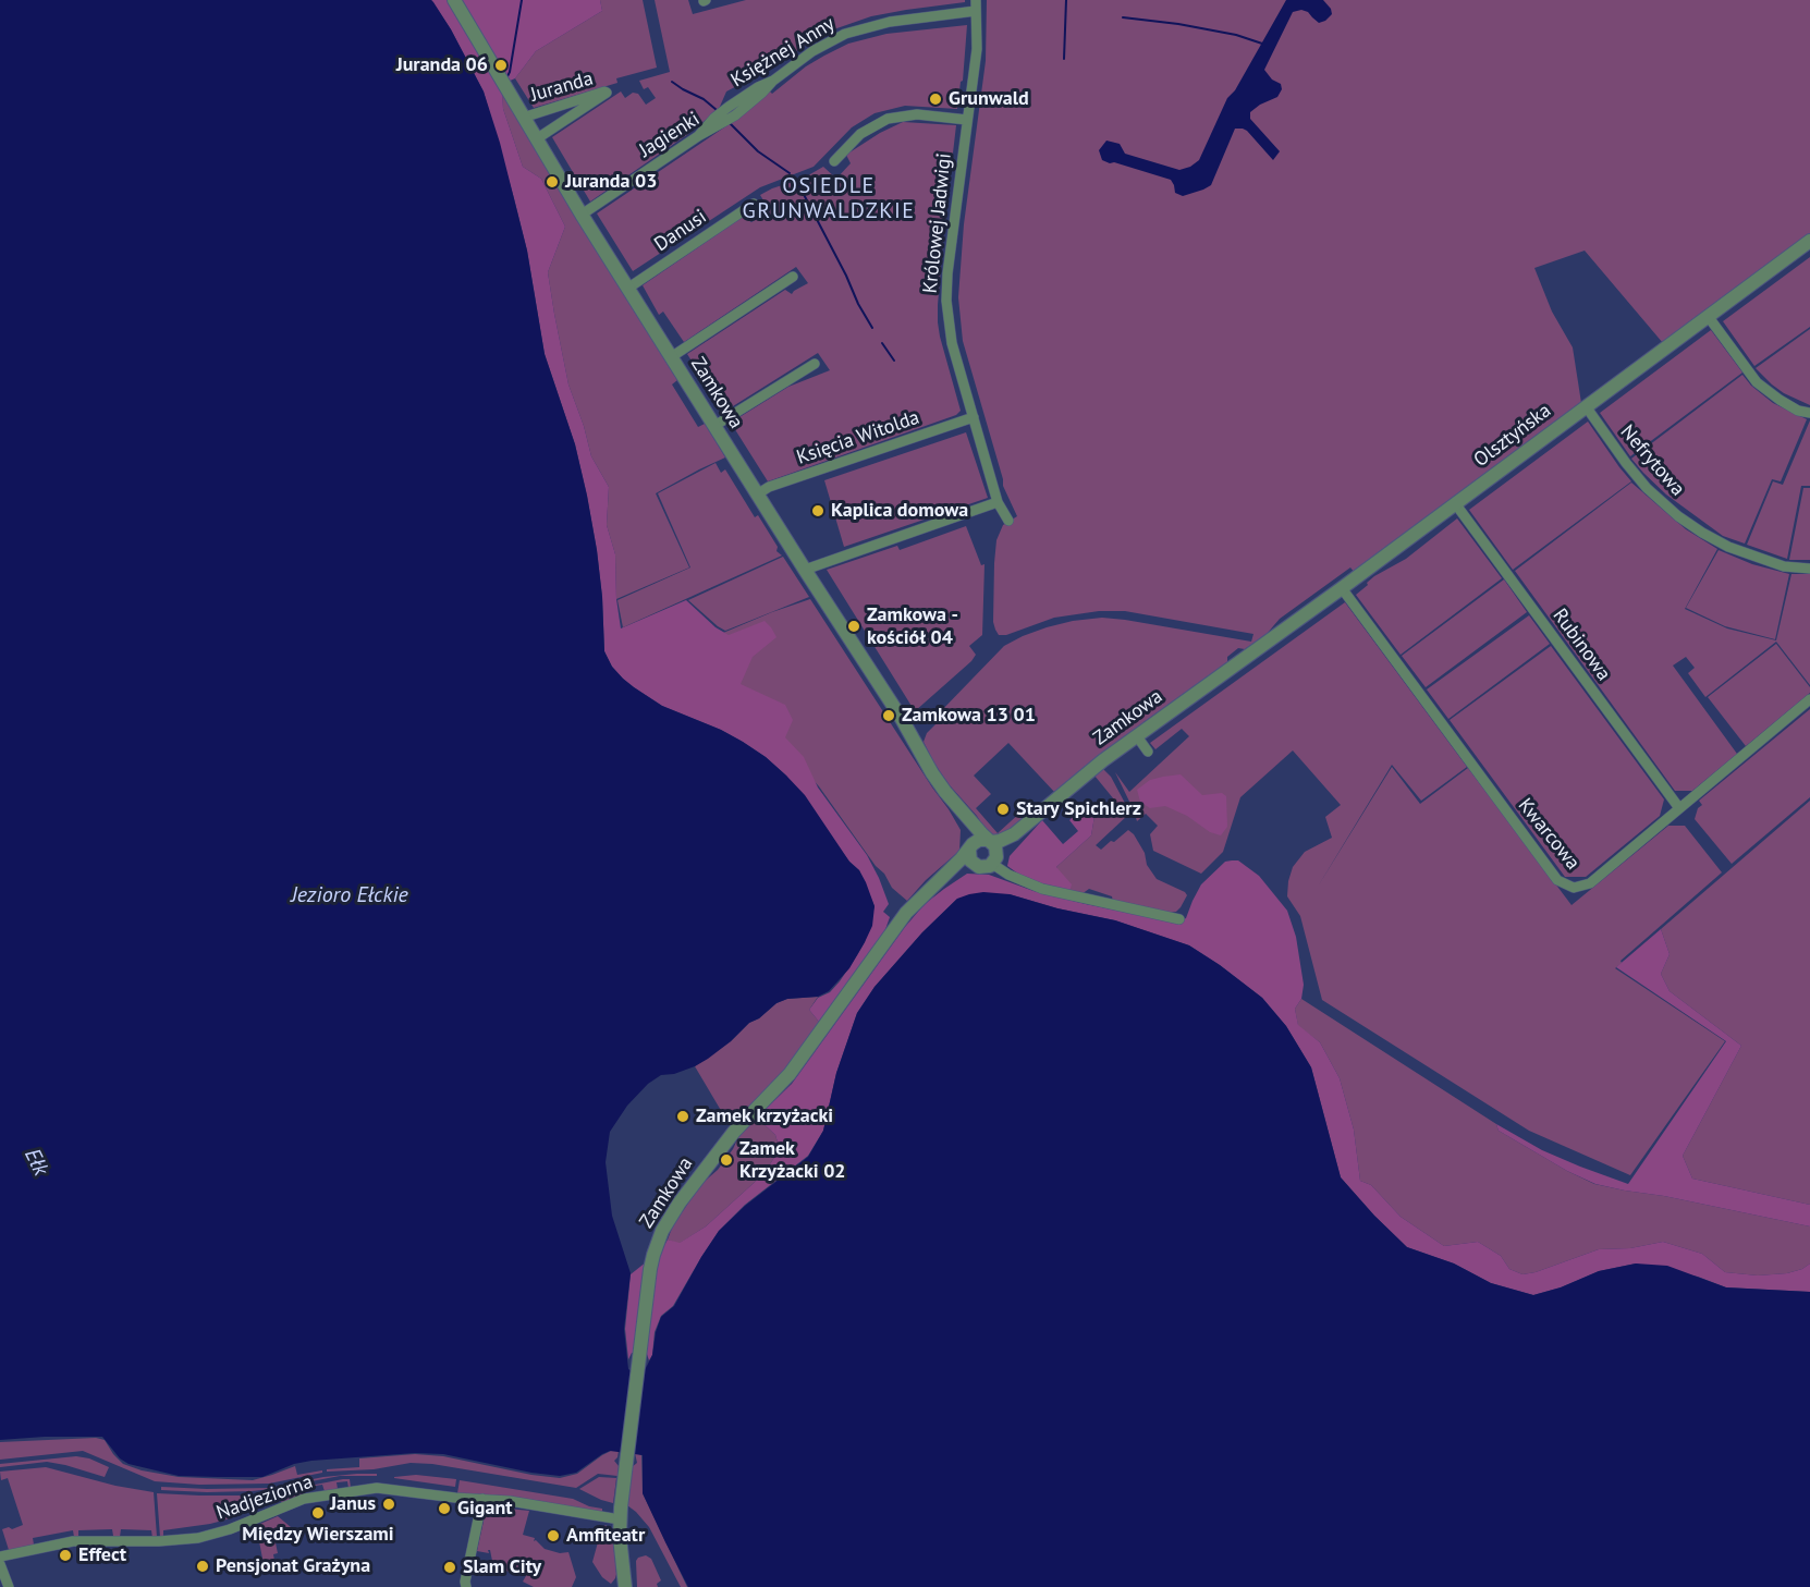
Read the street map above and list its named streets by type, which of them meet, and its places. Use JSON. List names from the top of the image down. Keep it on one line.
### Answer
{"streets":{"street":["Księżnej Anny","Juranda","Jagienki","Królowej Jadwigi","Danusi","Zamkowa","Olsztyńska","Księcia Witolda","Nefrytowa","Rubinowa","Kwarcowa","Nadjeziorna"]},"crossings":[["Księżnej Anny","Jagienki"],["Księżnej Anny","Królowej Jadwigi"],["Juranda","Zamkowa"],["Jagienki","Zamkowa"],["Królowej Jadwigi","Księcia Witolda"],["Danusi","Zamkowa"],["Zamkowa","Olsztyńska"],["Zamkowa","Księcia Witolda"],["Zamkowa","Nadjeziorna"],["Olsztyńska","Nefrytowa"],["Olsztyńska","Rubinowa"],["Olsztyńska","Kwarcowa"],["Rubinowa","Kwarcowa"]],"districts":["OSIEDLE GRUNWALDZKIE"],"water":["Jezioro Ełckie","Ełk"],"places":["Juranda 06","Grunwald","Juranda 03","Kaplica domowa","Zamkowa - kościół 04","Zamkowa 13 01","Stary Spichlerz","Zamek krzyżacki","Zamek Krzyżacki 02","Janus","Gigant","Między Wierszami","Amfiteatr","Effect","Pensjonat Grażyna","Slam City"]}
